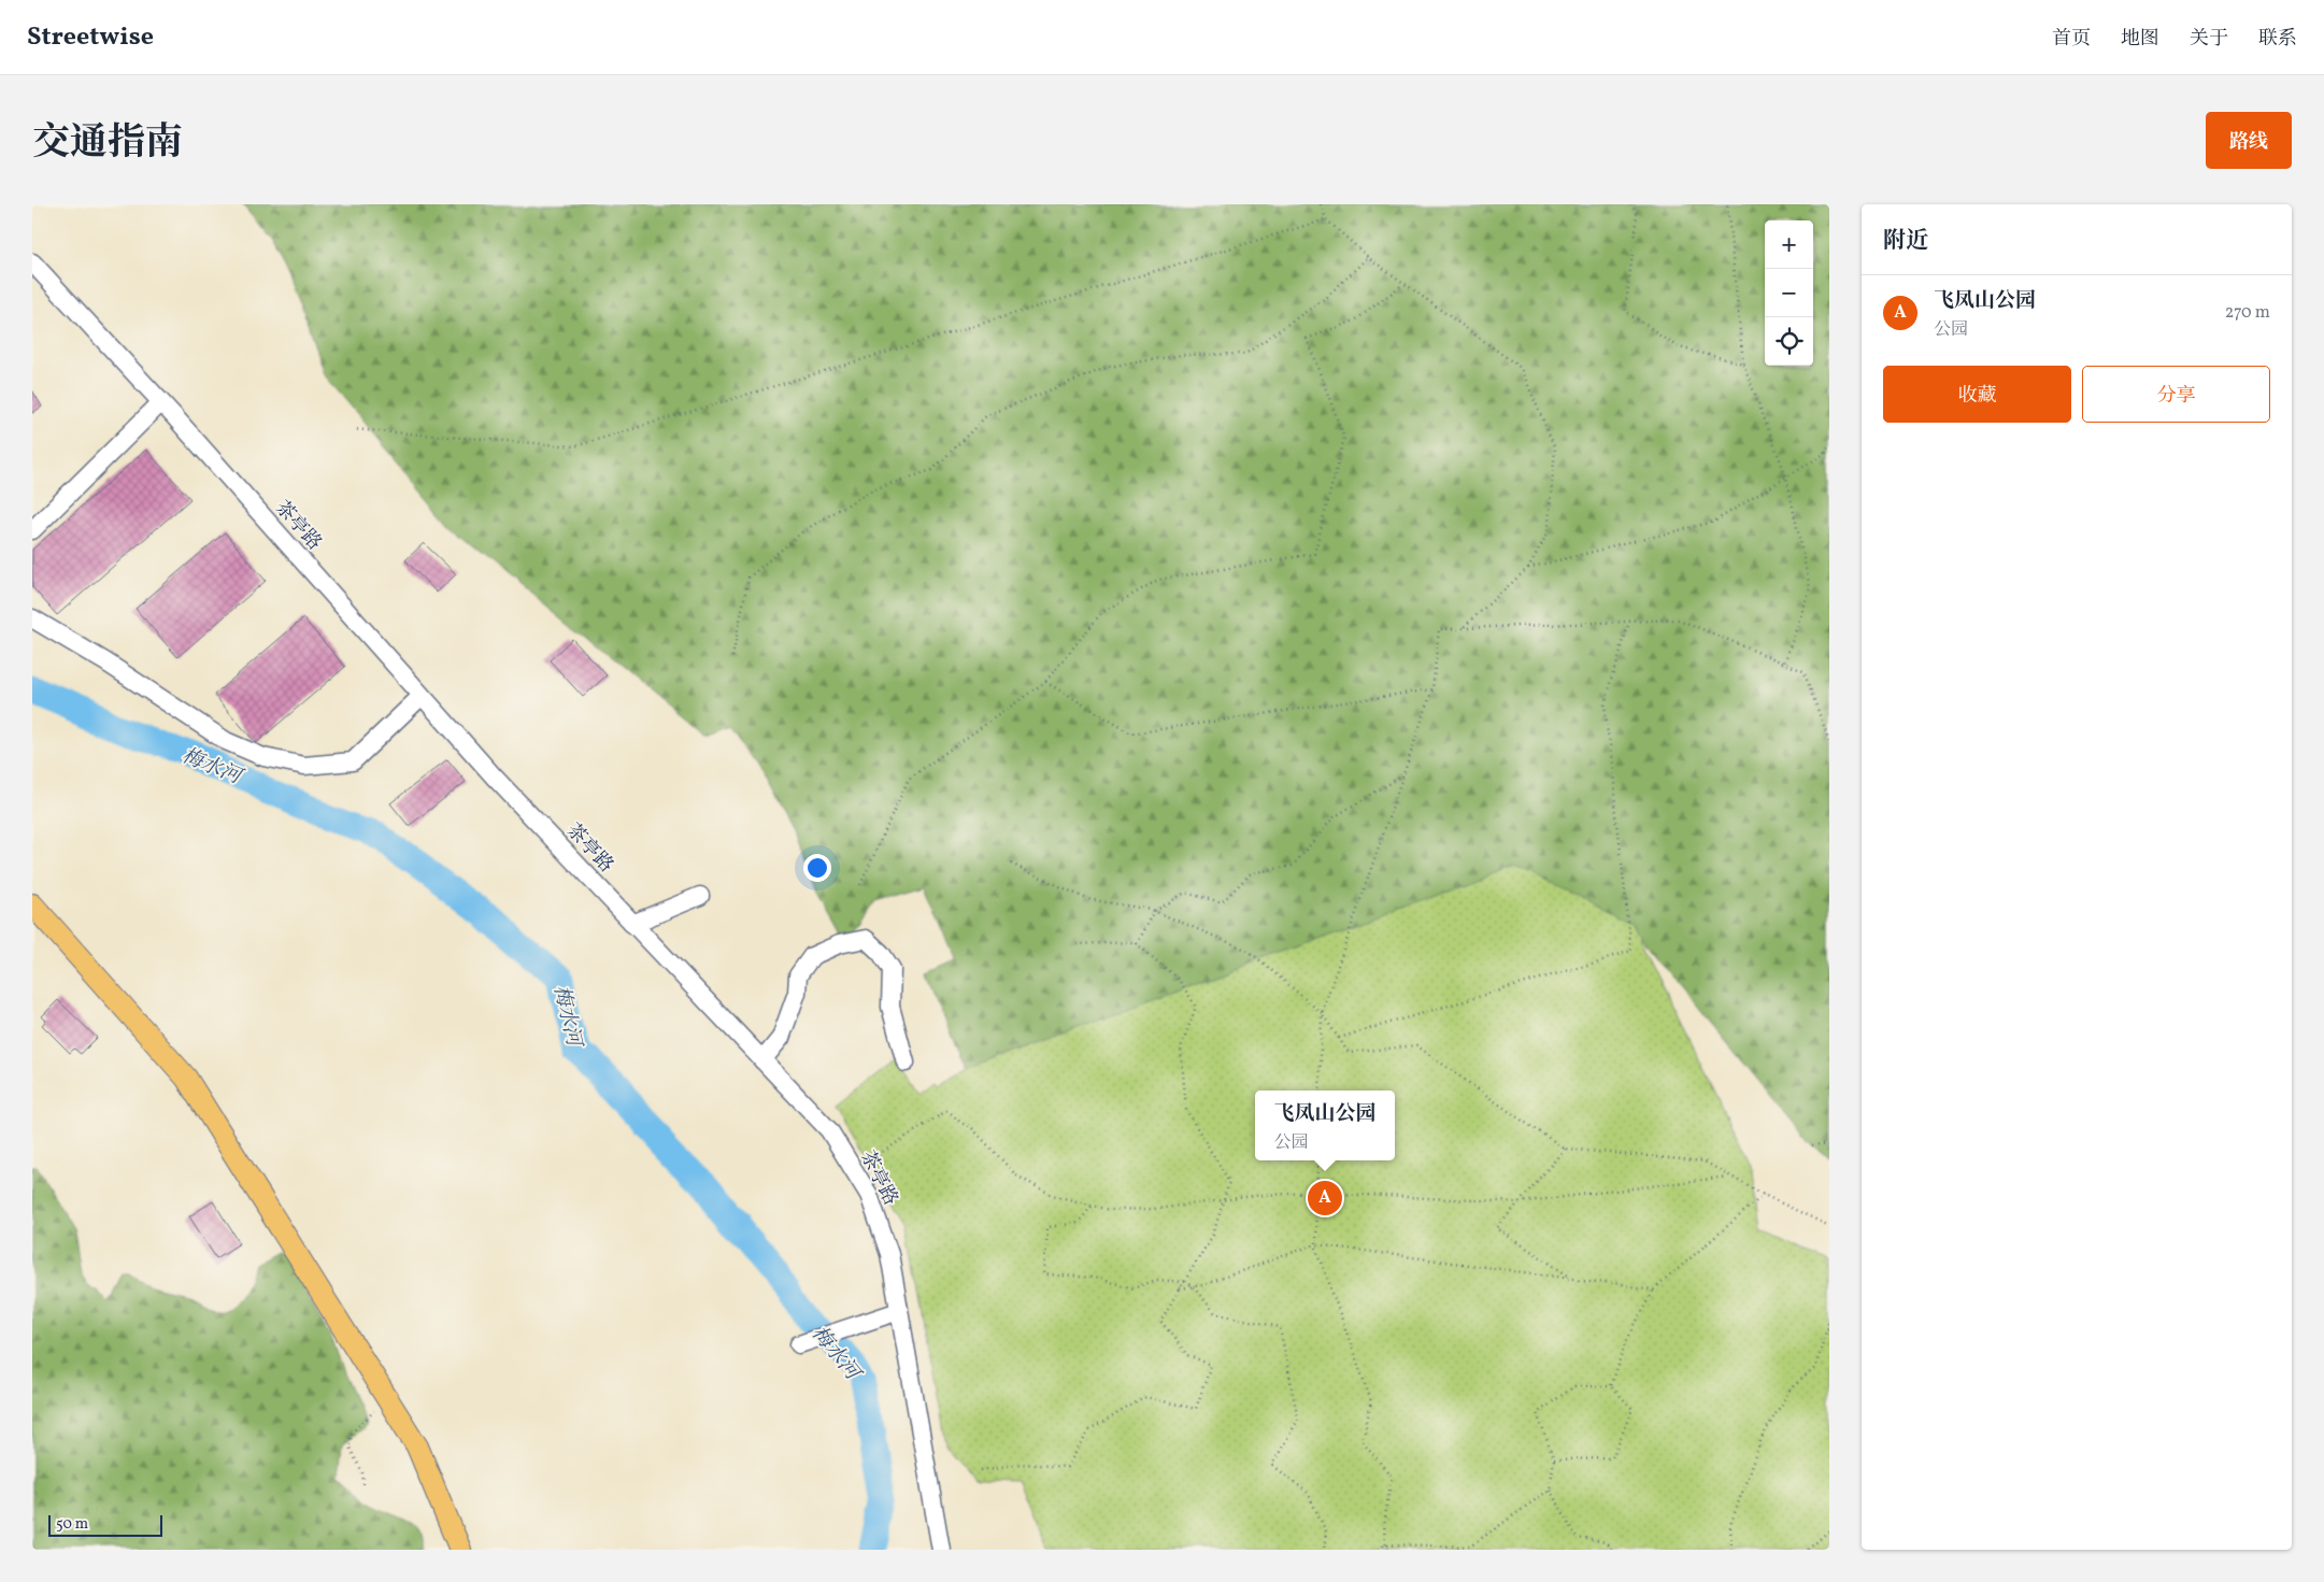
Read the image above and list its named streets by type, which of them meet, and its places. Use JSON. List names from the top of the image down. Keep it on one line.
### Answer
{"streets":{"street":["茶亭路"]},"water":["梅水河"],"scale_bar":"50 m","page":{"header":"Streetwise","nav":["首页","地图","关于","联系"],"title":"交通指南","buttons":["路线",["收藏","分享"]],"heading":"附近","map_buttons":["+","−"],"list":[{"mark":"A","name":"飞凤山公园","note":"公园","value":"270 m"}],"popup":["飞凤山公园","公园"],"pins":"A","scale":"50 m"}}
